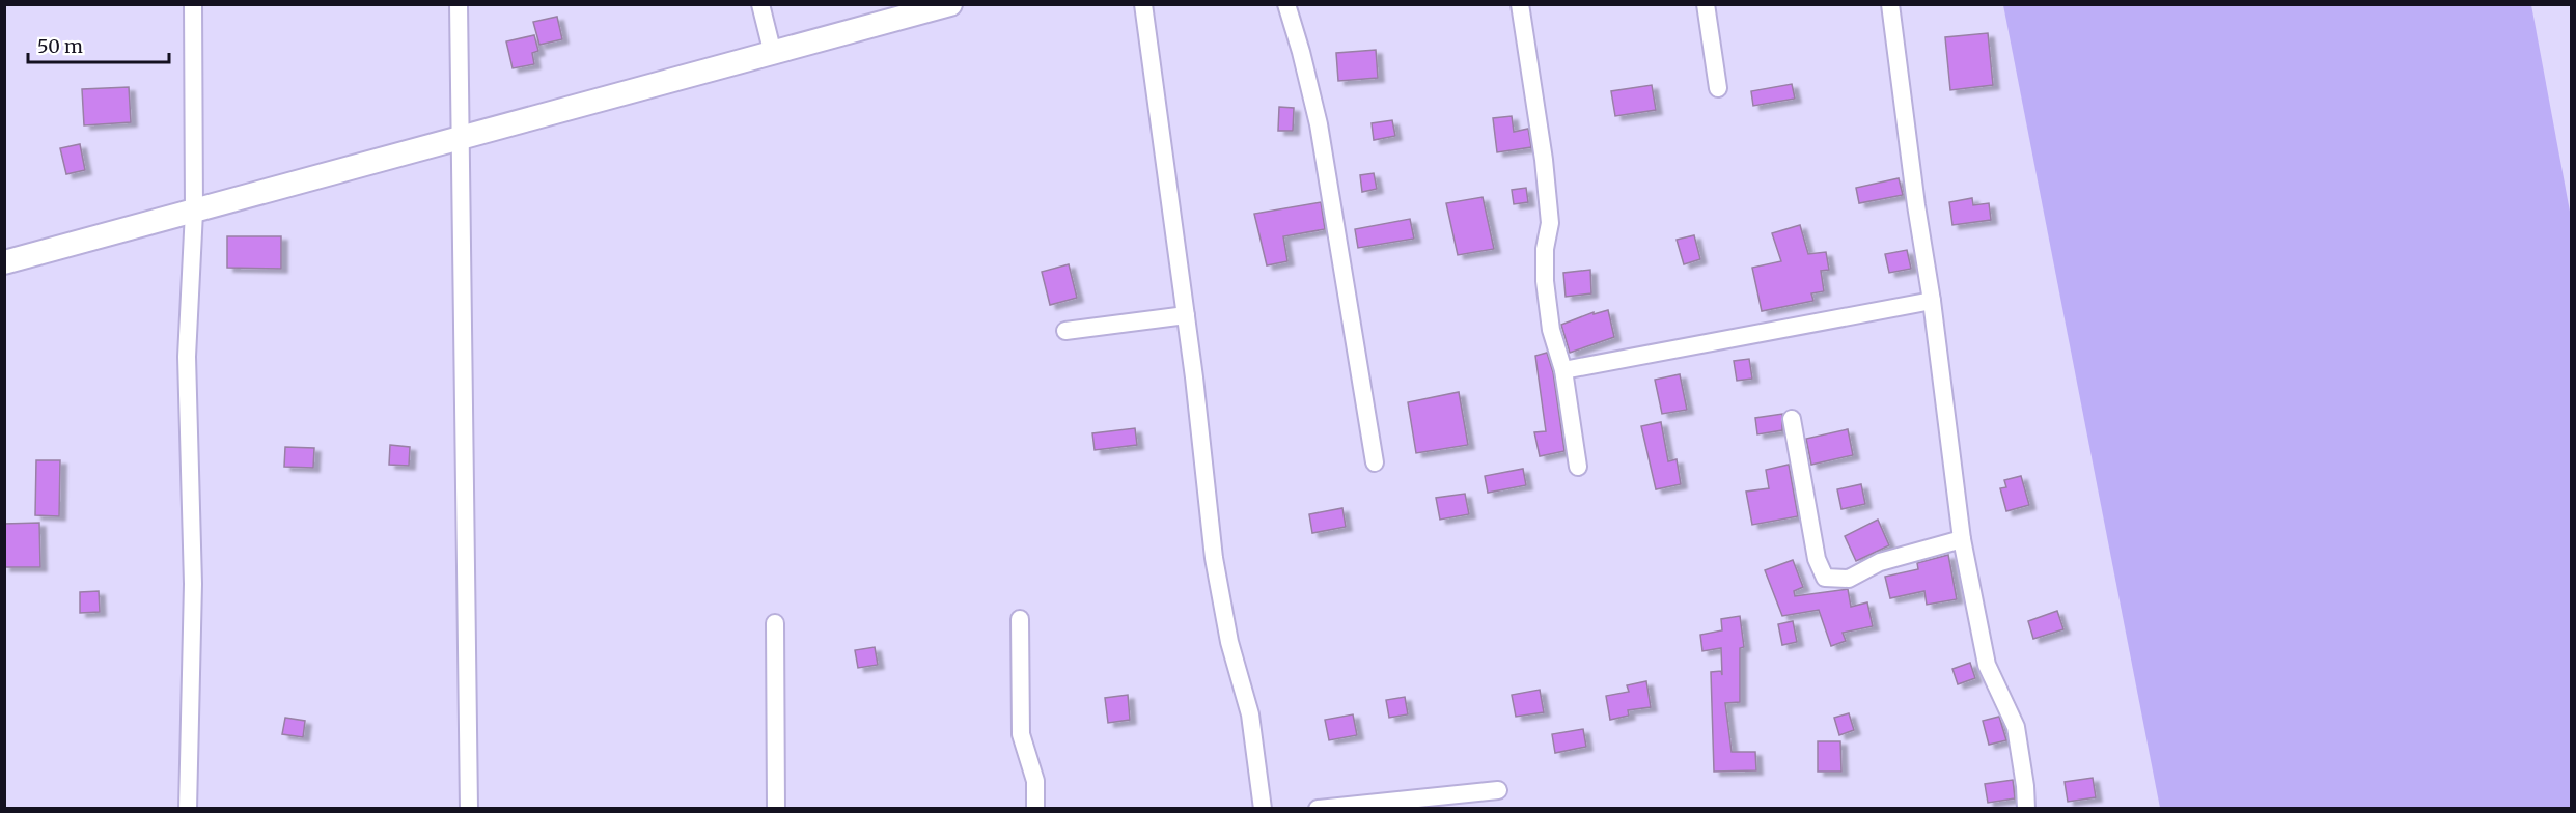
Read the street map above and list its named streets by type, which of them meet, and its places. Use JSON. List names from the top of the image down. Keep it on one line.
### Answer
{"scale_bar":"50 m"}
